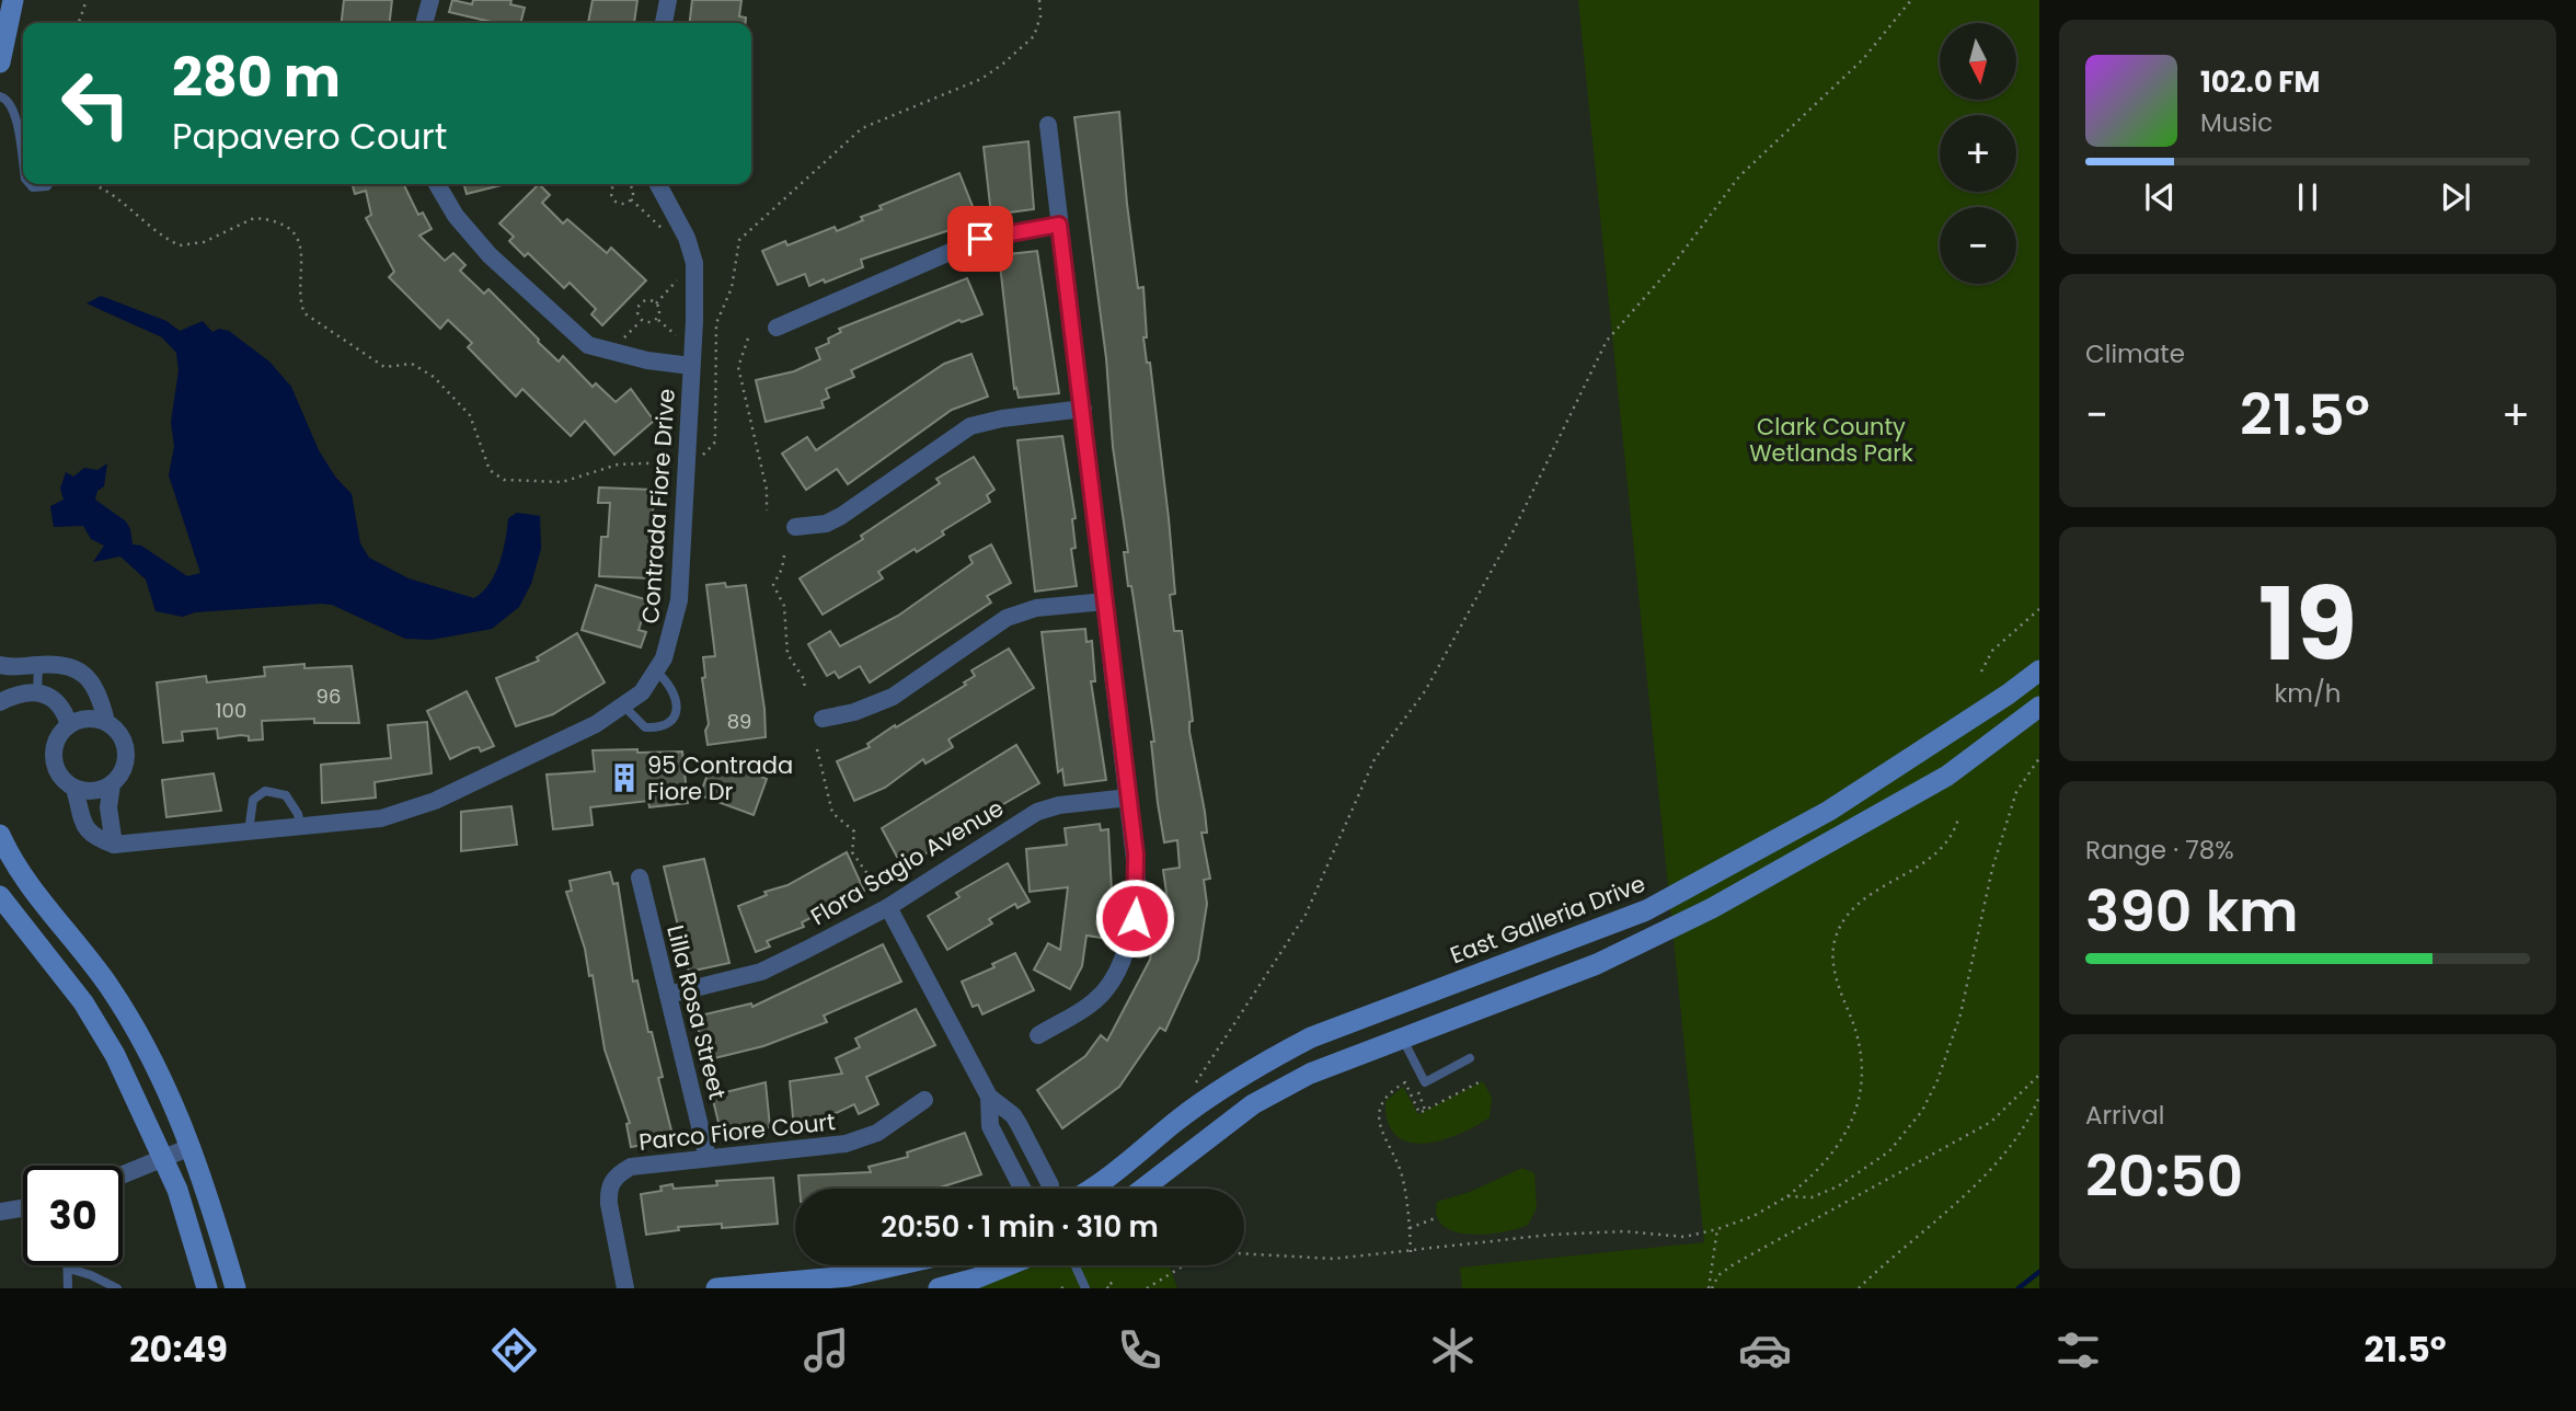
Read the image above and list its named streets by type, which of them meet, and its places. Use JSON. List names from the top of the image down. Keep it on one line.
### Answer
{"streets":{"main road":["East Galleria Drive"],"street":["Contrada Fiore Drive","Flora Sagio Avenue","Lilla Rosa Street","Parco Fiore Court"]},"crossings":[["Flora Sagio Avenue","Lilla Rosa Street"],["Lilla Rosa Street","Parco Fiore Court"]],"parks":["Clark County Wetlands Park"],"places":{"building":["95 Contrada Fiore Dr"]},"house_numbers":["96","100","89"],"north":"bottom","page":{"map_buttons":["+","−"],"turn":["280 m","Papavero Court"],"song":["102.0 FM","Music"],"tile":["Climate",["19","km/h"],["Range · 78%","390 km"],["Arrival","20:50"]],"heat":["−","21.5°","+"],"limit":"30","trip":"20:50 · 1 min · 310 m","tabs":["20:49","21.5°"]}}
